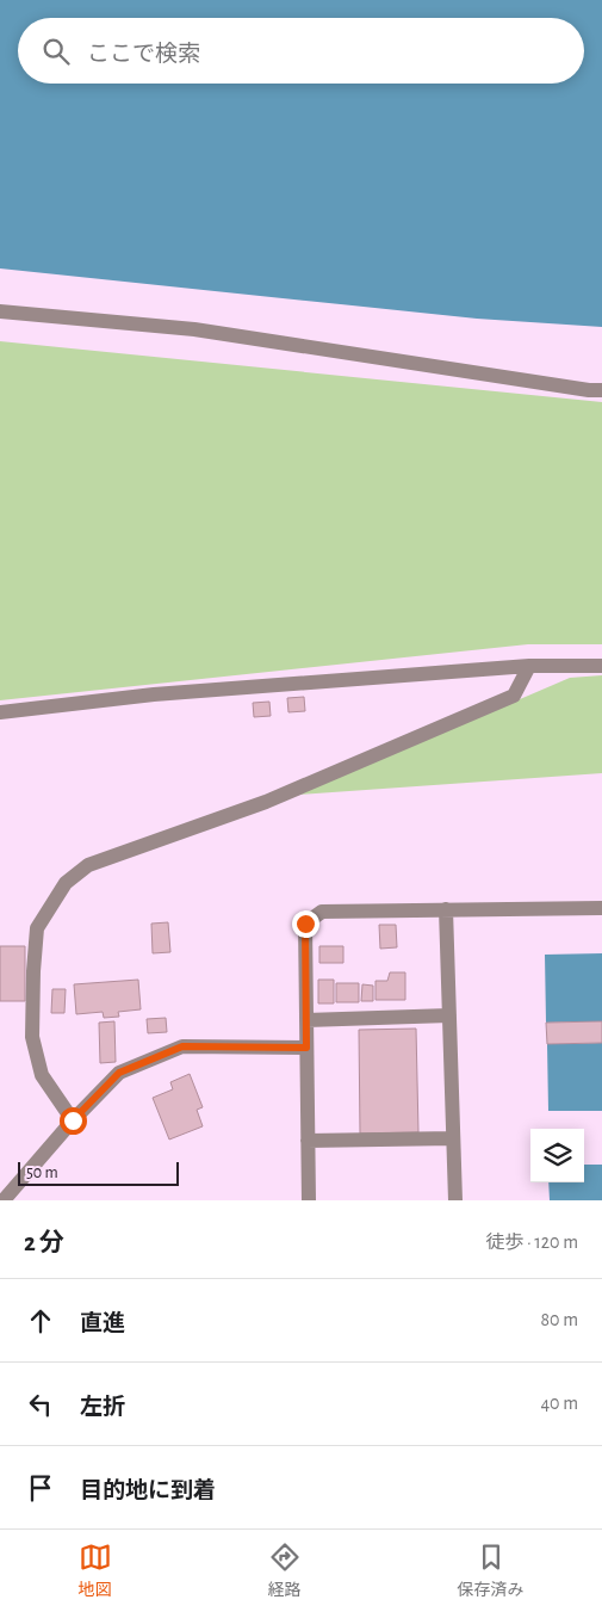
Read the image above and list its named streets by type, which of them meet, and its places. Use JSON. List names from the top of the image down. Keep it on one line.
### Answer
{"scale_bar":"50 m","page":{"search":"ここで検索","scale":"50 m","heading":["2 分","徒歩 · 120 m"],"list":[["直進","80 m"],["左折","40 m"],"目的地に到着"],"nav":["地図","経路","保存済み"]}}
